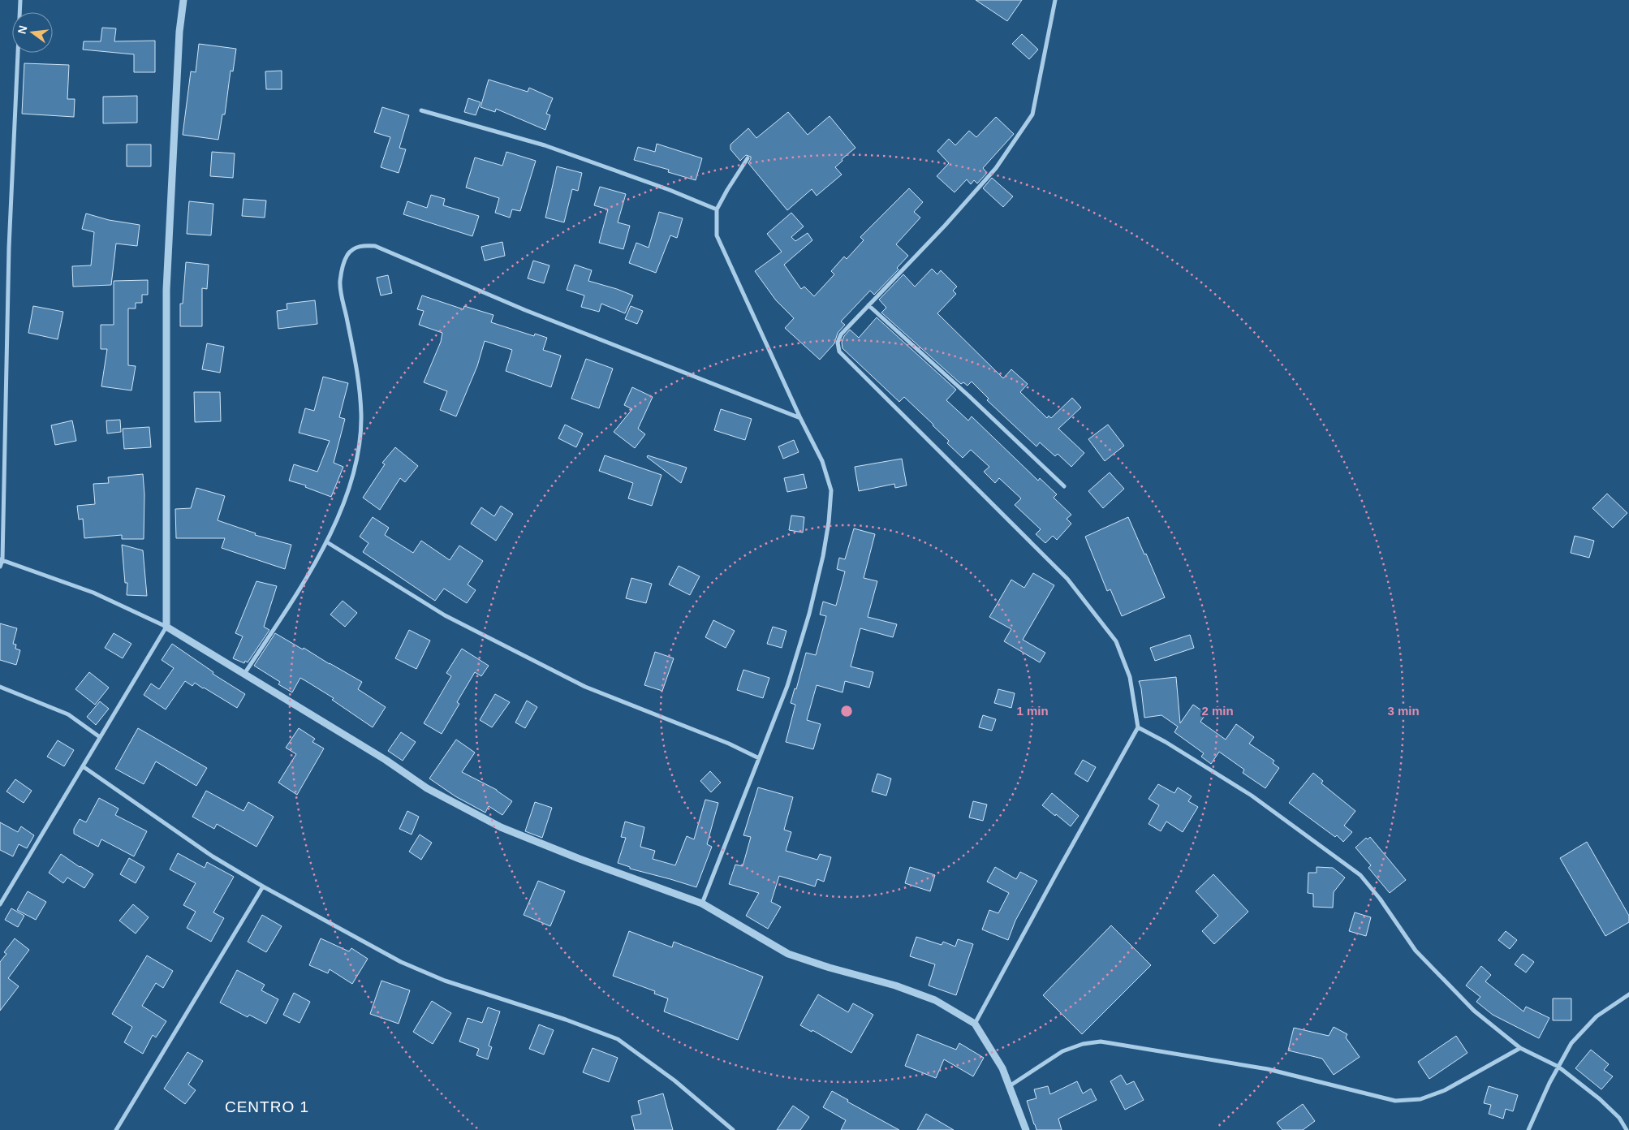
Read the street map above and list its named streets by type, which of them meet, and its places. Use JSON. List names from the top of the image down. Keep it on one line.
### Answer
{"districts":["CENTRO 1"],"north":"left","rings":["1 min","2 min","3 min"]}
